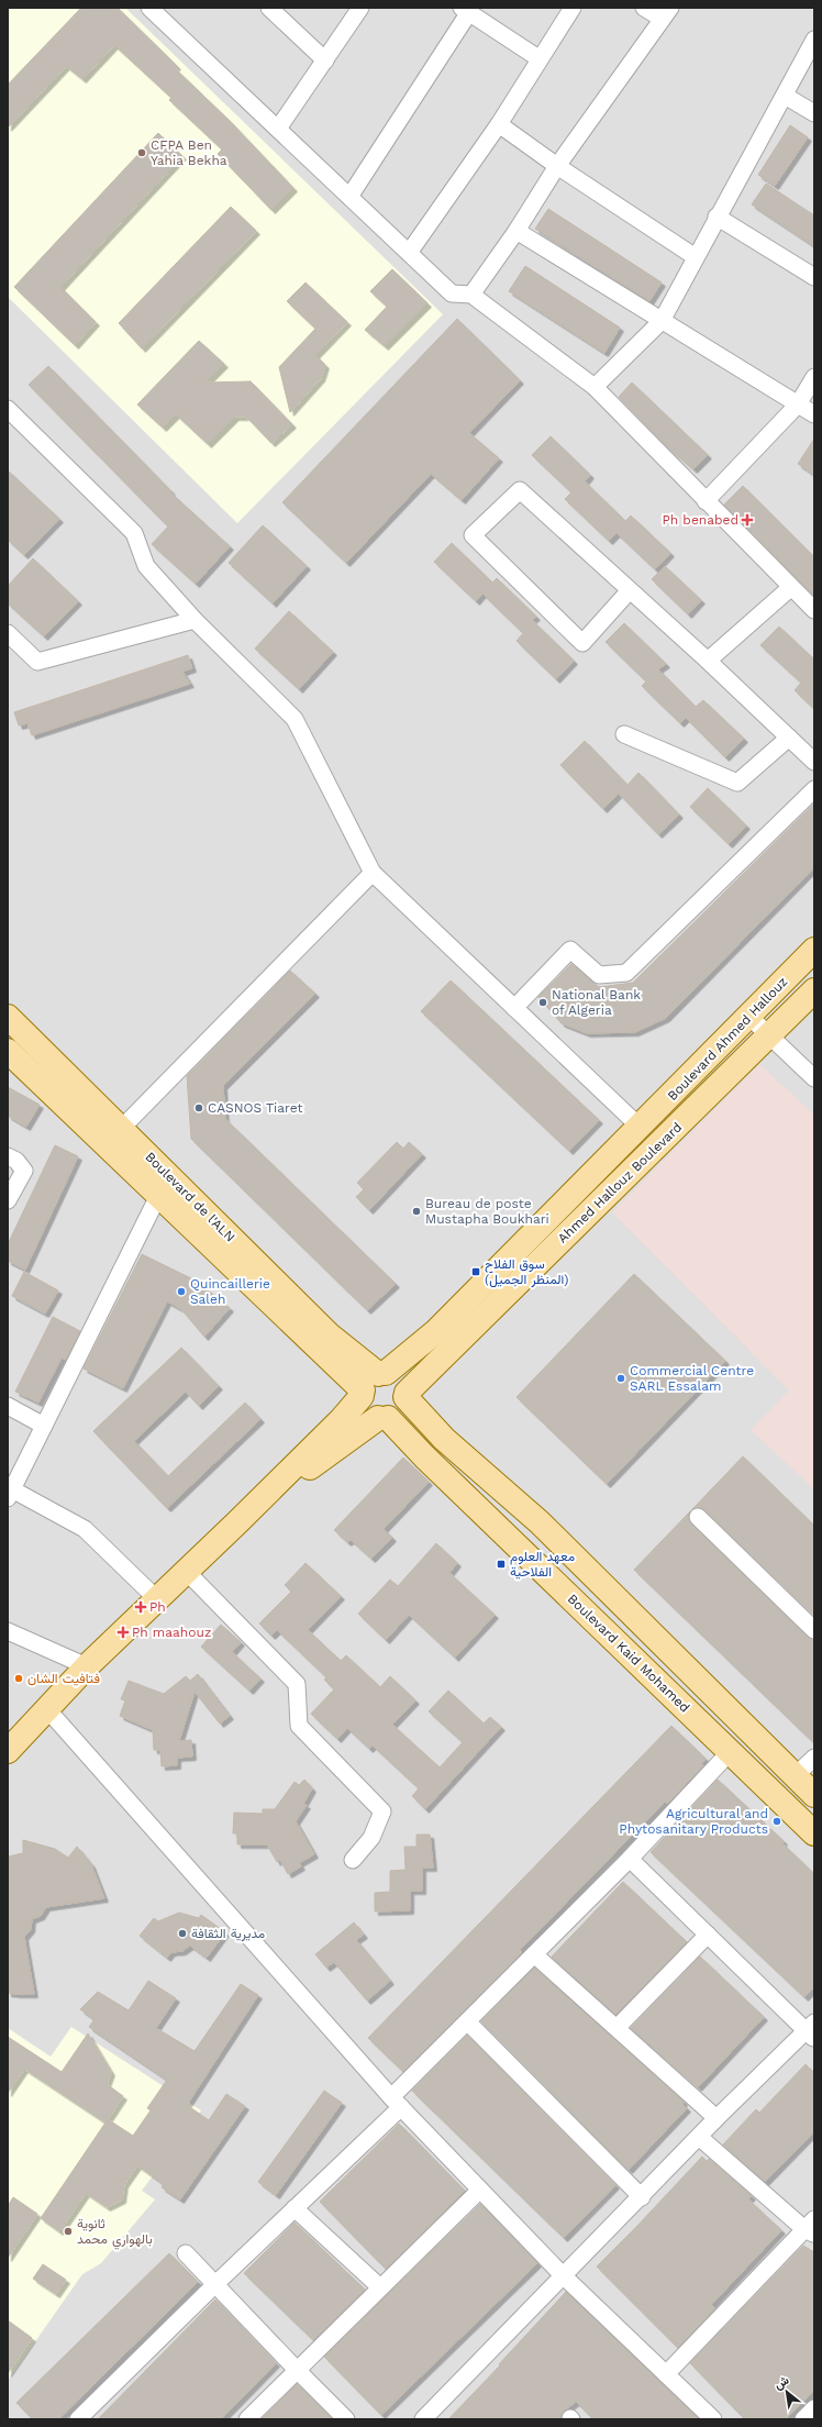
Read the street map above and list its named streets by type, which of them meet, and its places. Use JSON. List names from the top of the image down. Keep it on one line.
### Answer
{"streets":{"main road":["Boulevard Ahmed Hallouz","Ahmed Hallouz Boulevard","Boulevard de l'ALN","Boulevard Kaid Mohamed"]},"crossings":[["Boulevard Ahmed Hallouz","Ahmed Hallouz Boulevard"],["Ahmed Hallouz Boulevard","Boulevard de l'ALN"],["Ahmed Hallouz Boulevard","Boulevard Kaid Mohamed"],["Boulevard de l'ALN","Boulevard Kaid Mohamed"]],"places":{"other":["CFPA Ben Yahia Bekha","National Bank of Algeria","CASNOS Tiaret","Bureau de poste Mustapha Boukhari","Quincaillerie Saleh","Commercial Centre SARL Essalam","فتافيت الشان","Agricultural and Phytosanitary Products","مديرية الثقافة","ثانوية بالهواري محمد"],"health":["Ph benabed","Ph","Ph maahouz"],"transit":["سوق الفلاح (المنظر الجميل)","معهد العلوم الفلاحية"]},"north":"top left"}
